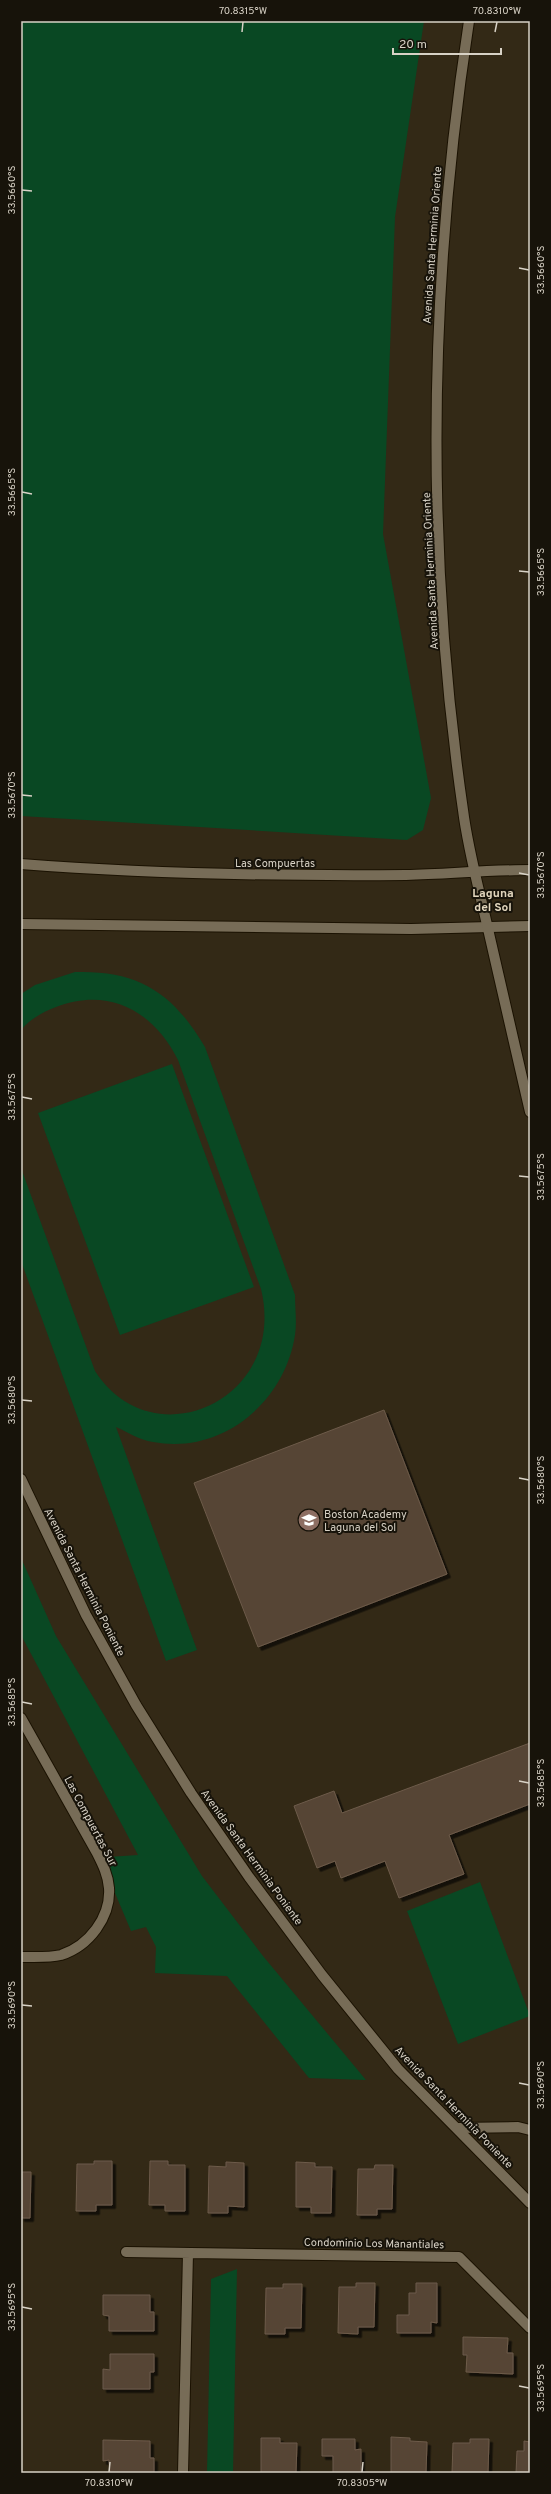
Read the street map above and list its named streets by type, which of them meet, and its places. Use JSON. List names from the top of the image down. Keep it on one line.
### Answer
{"streets":{"street":["Avenida Santa Herminia Oriente","Las Compuertas","Avenida Santa Herminia Poniente","Las Compuertas Sur","Condominio Los Manantiales"]},"crossings":[["Avenida Santa Herminia Oriente","Las Compuertas"]],"districts":["Laguna del Sol"],"places":{"school or university":["Boston Academy Laguna del Sol"]},"scale_bar":"20 m","coordinates":["70.8315°W","70.8310°W","33.5660°S","33.5665°S","33.5670°S","33.5675°S","33.5680°S","33.5685°S","33.5690°S","33.5695°S","70.8305°W"]}
